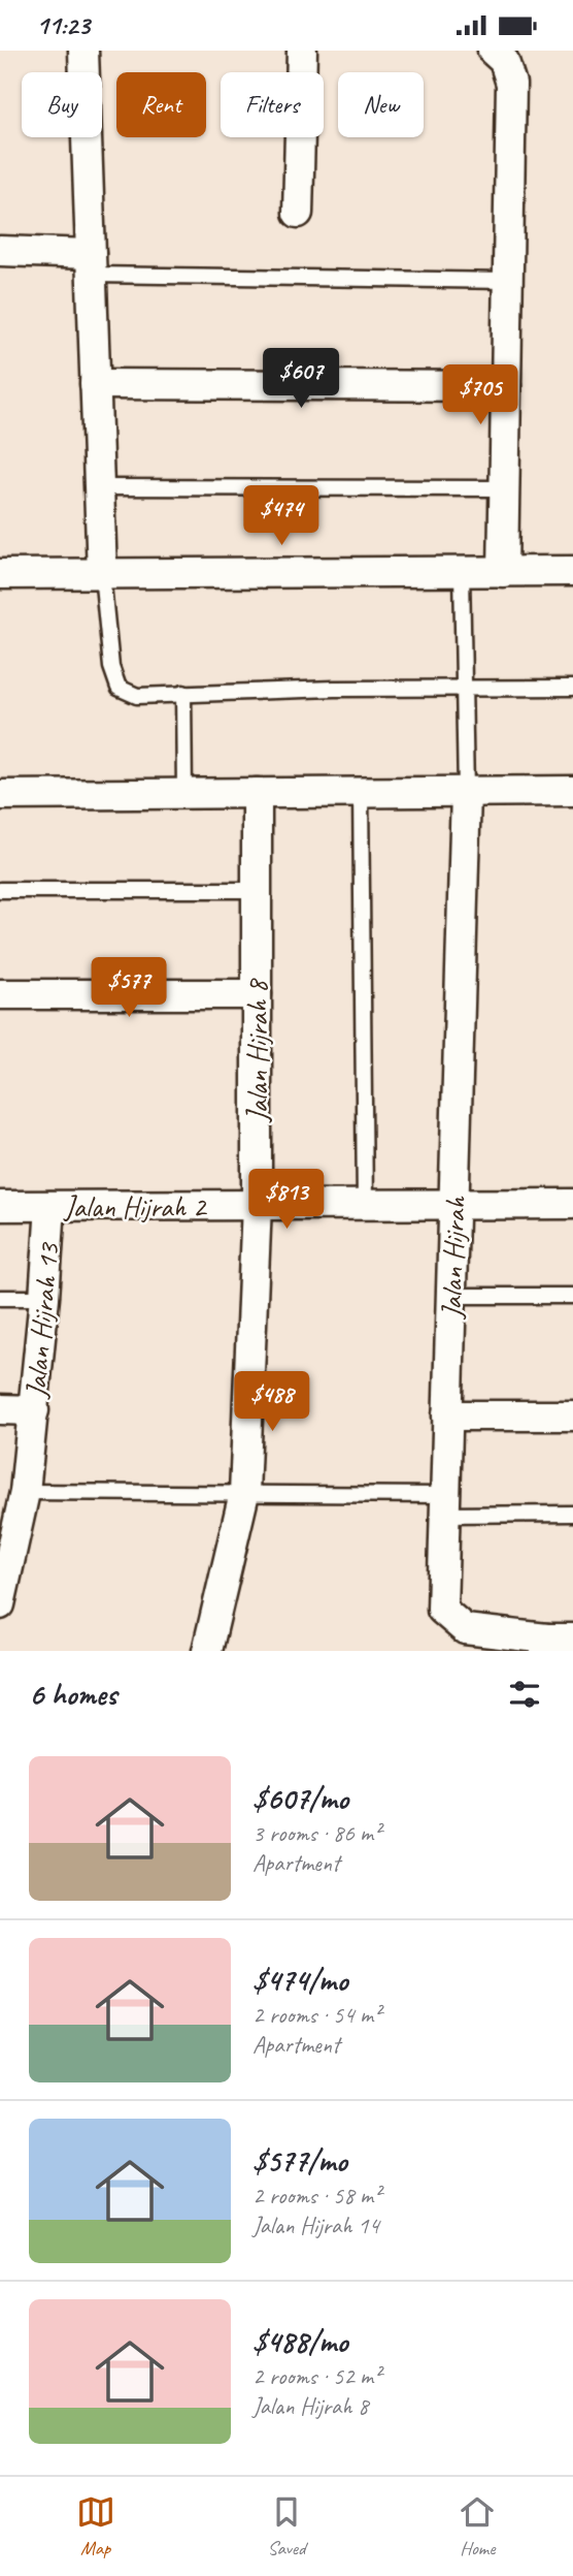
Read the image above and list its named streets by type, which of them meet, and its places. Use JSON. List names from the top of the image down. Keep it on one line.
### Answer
{"streets":{"street":["Jalan Hijrah 8","Jalan Hijrah 2","Jalan Hijrah","Jalan Hijrah 13"]},"crossings":[["Jalan Hijrah 8","Jalan Hijrah 2"],["Jalan Hijrah 2","Jalan Hijrah"],["Jalan Hijrah 2","Jalan Hijrah 13"]],"page":{"status":"11:23","chip":["Buy","Rent","Filters","New"],"price":["$607","$705","$474","$577","$813","$488"],"heading":"6 homes","list":[{"name":"$607/mo","note":"3 rooms · 86 m² · Apartment"},{"name":"$474/mo","note":"2 rooms · 54 m² · Apartment"},{"name":"$577/mo","note":"2 rooms · 58 m² · Jalan Hijrah 14"},{"name":"$488/mo","note":"2 rooms · 52 m² · Jalan Hijrah 8"}],"tabs":["Map","Saved","Home"]}}
